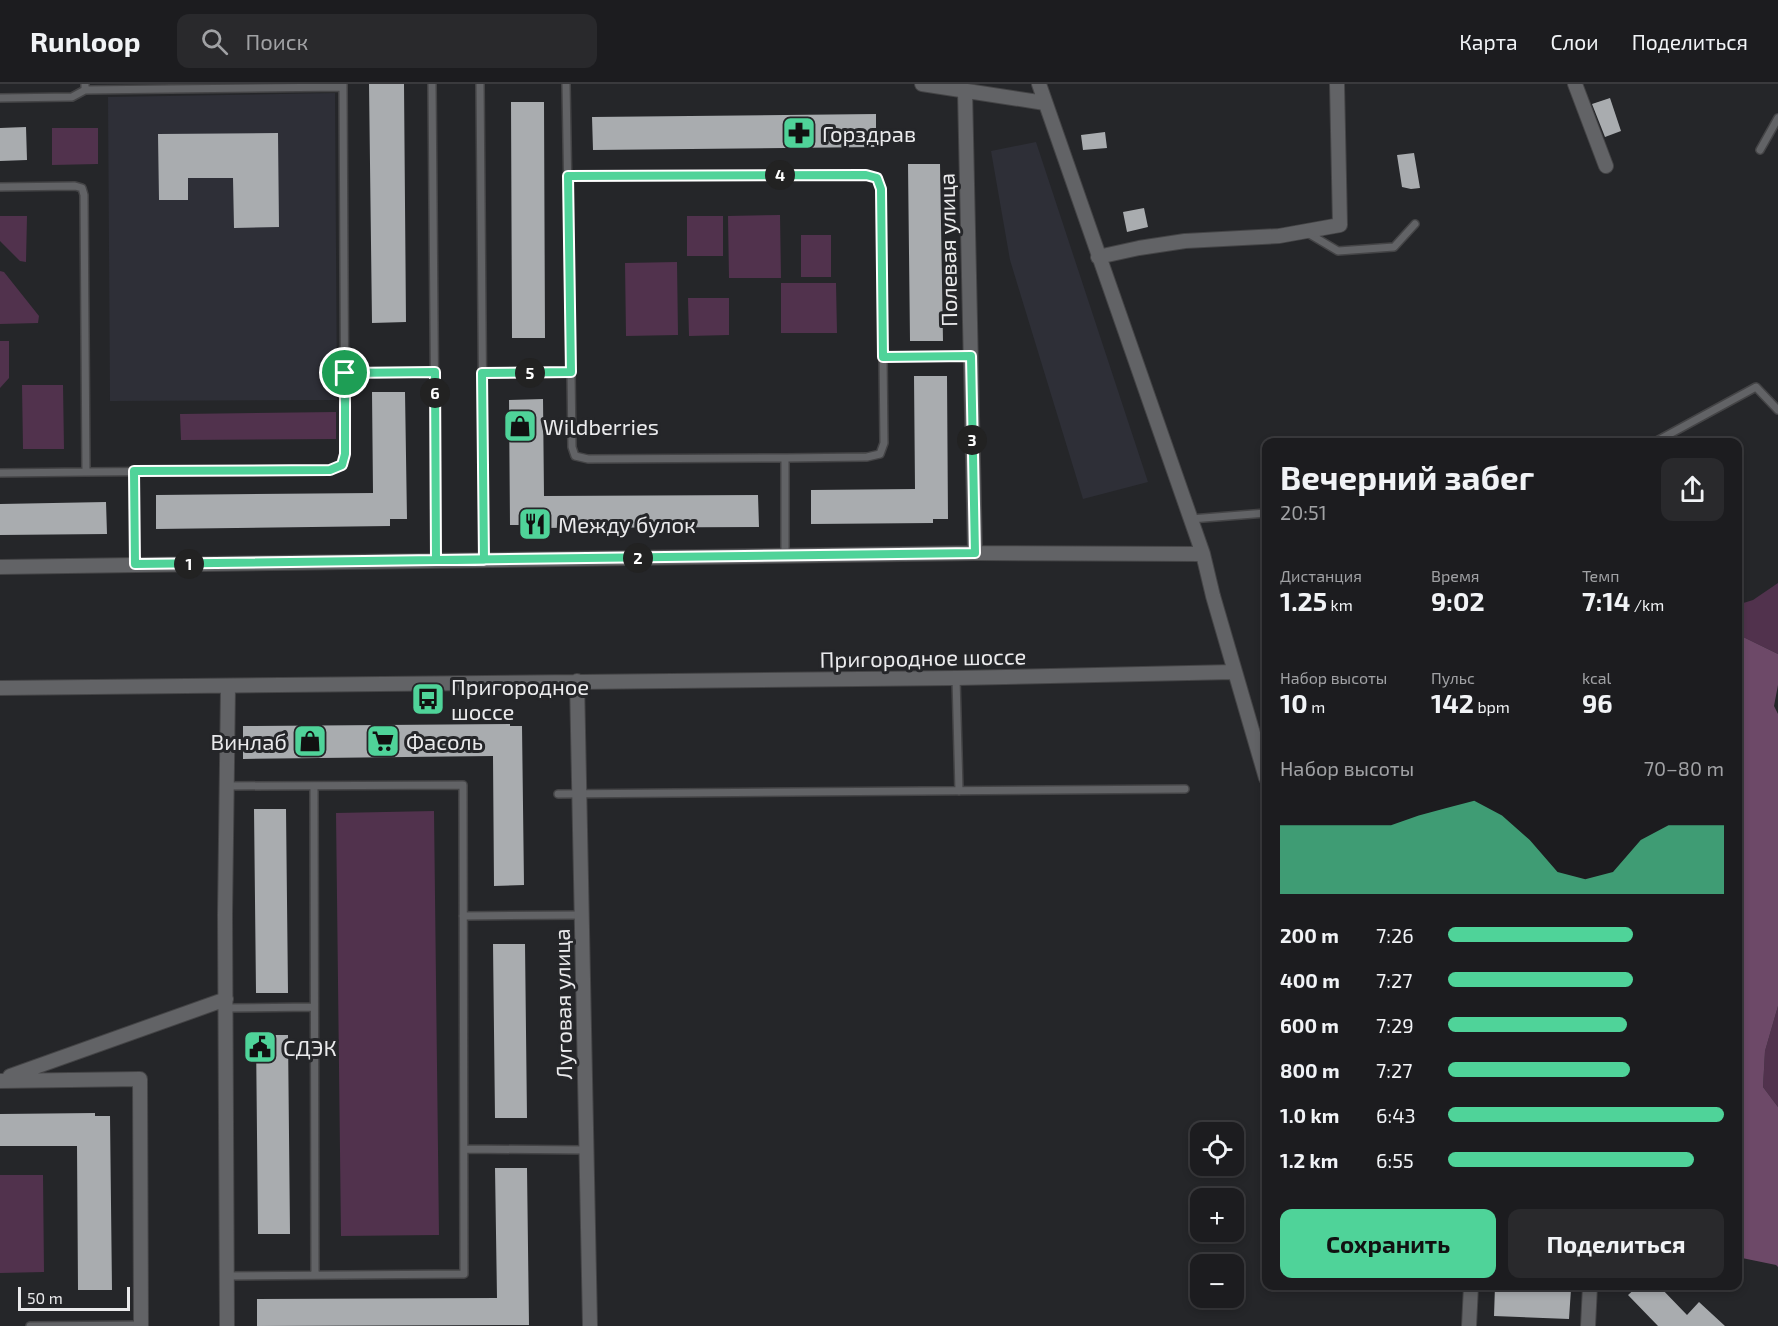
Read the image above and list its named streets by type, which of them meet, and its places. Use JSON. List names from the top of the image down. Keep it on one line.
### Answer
{"streets":{"street":["Полевая улица","Пригородное шоссе","Луговая улица"]},"crossings":[["Пригородное шоссе","Луговая улица"]],"places":{"pharmacy":["Горздрав"],"shop":["Wildberries","Винлаб"],"restaurant":["Между булок"],"bus stop":["Пригородное шоссе"],"supermarket":["Фасоль"],"public building":["СДЭК"]},"scale_bar":"50 m","page":{"header":"Runloop","search":"Поиск","nav":["Карта","Слои","Поделиться"],"pins":["4","5","6","3","2","1"],"heading":["Вечерний забег","20:51"],"stats":[["Дистанция","1.25 km"],["Время","9:02"],["Темп","7:14 /km"],["Набор высоты","10 m"],["Пульс","142 bpm"],["kcal","96"]],"chart":["Набор высоты","70–80 m"],"list":[{"name":"200 m","note":"7:26"},{"name":"400 m","note":"7:27"},{"name":"600 m","note":"7:29"},{"name":"800 m","note":"7:27"},{"name":"1.0 km","note":"6:43"},{"name":"1.2 km","note":"6:55"}],"map_buttons":["+","−"],"buttons":["Сохранить","Поделиться"],"scale":"50 m"}}
